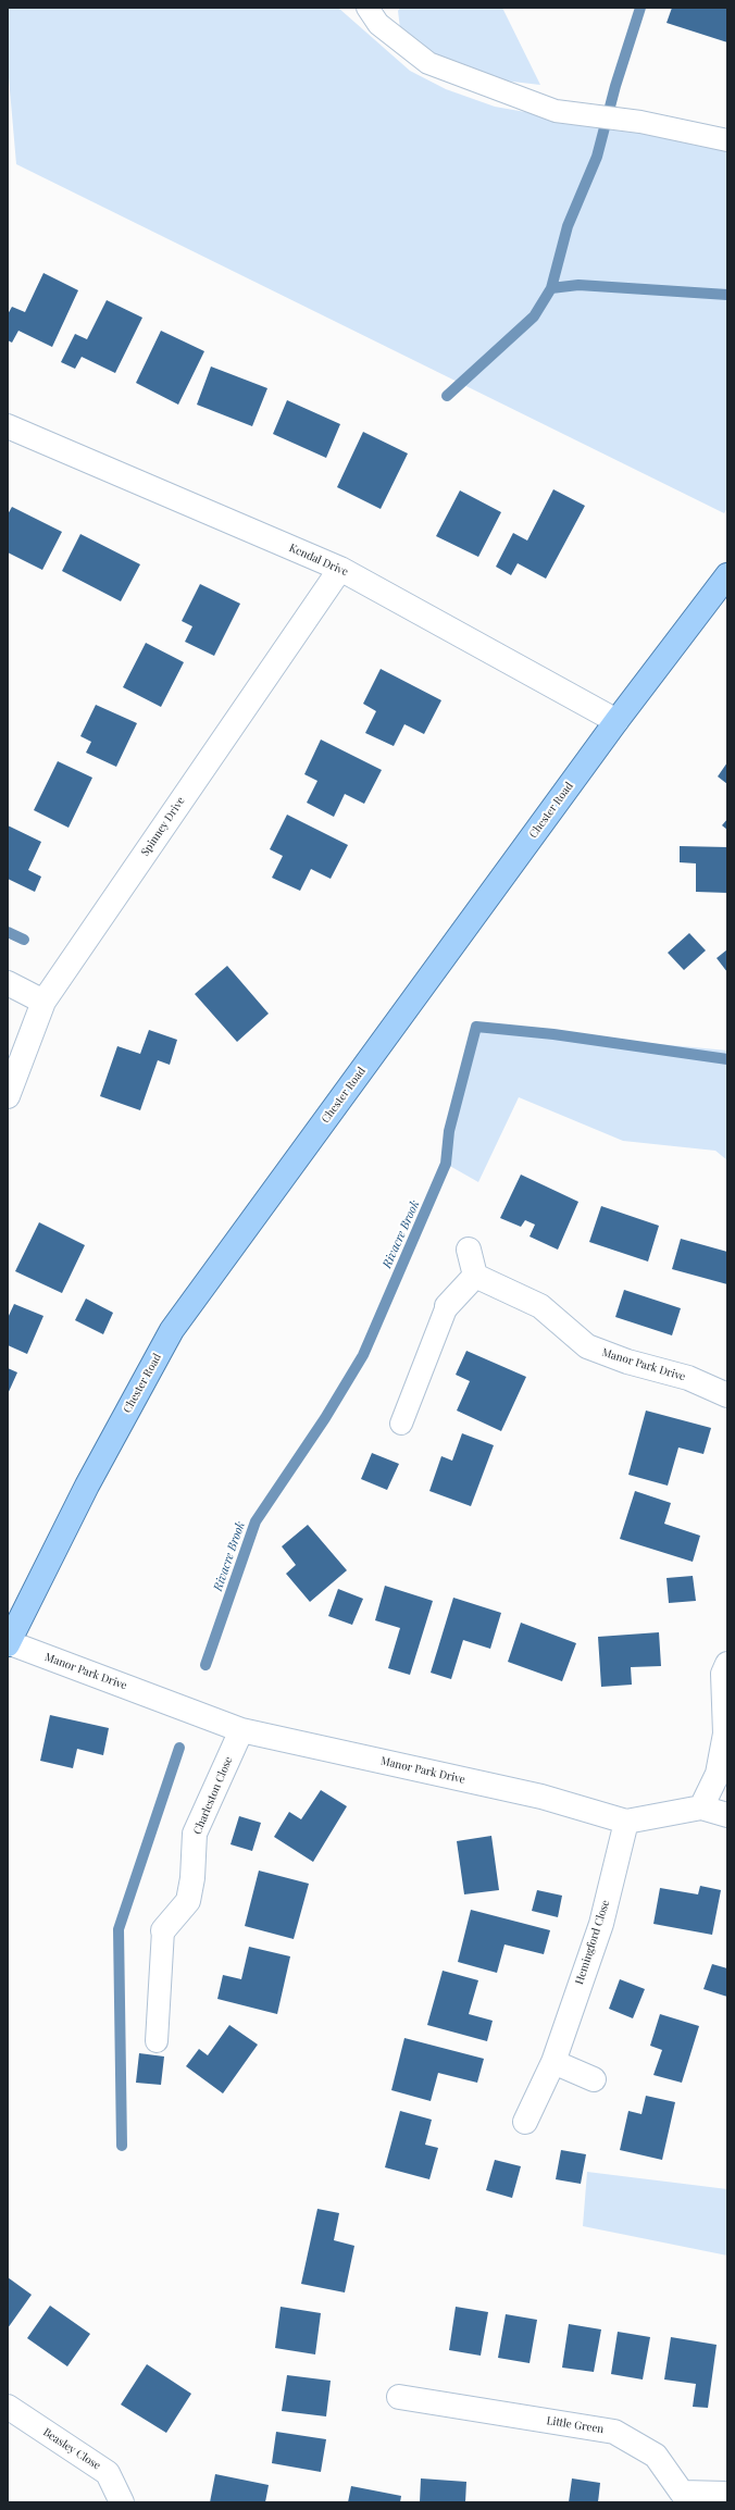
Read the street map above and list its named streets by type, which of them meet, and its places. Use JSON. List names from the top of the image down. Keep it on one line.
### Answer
{"streets":{"main road":["Chester Road"],"street":["Kendal Drive","Spinney Drive","Manor Park Drive","Charleston Close","Hemingford Close","Little Green","Beasley Close"]},"crossings":[["Kendal Drive","Chester Road"],["Kendal Drive","Spinney Drive"],["Chester Road","Manor Park Drive"],["Manor Park Drive","Charleston Close"],["Manor Park Drive","Hemingford Close"]],"water":["Rivacre Brook"]}
